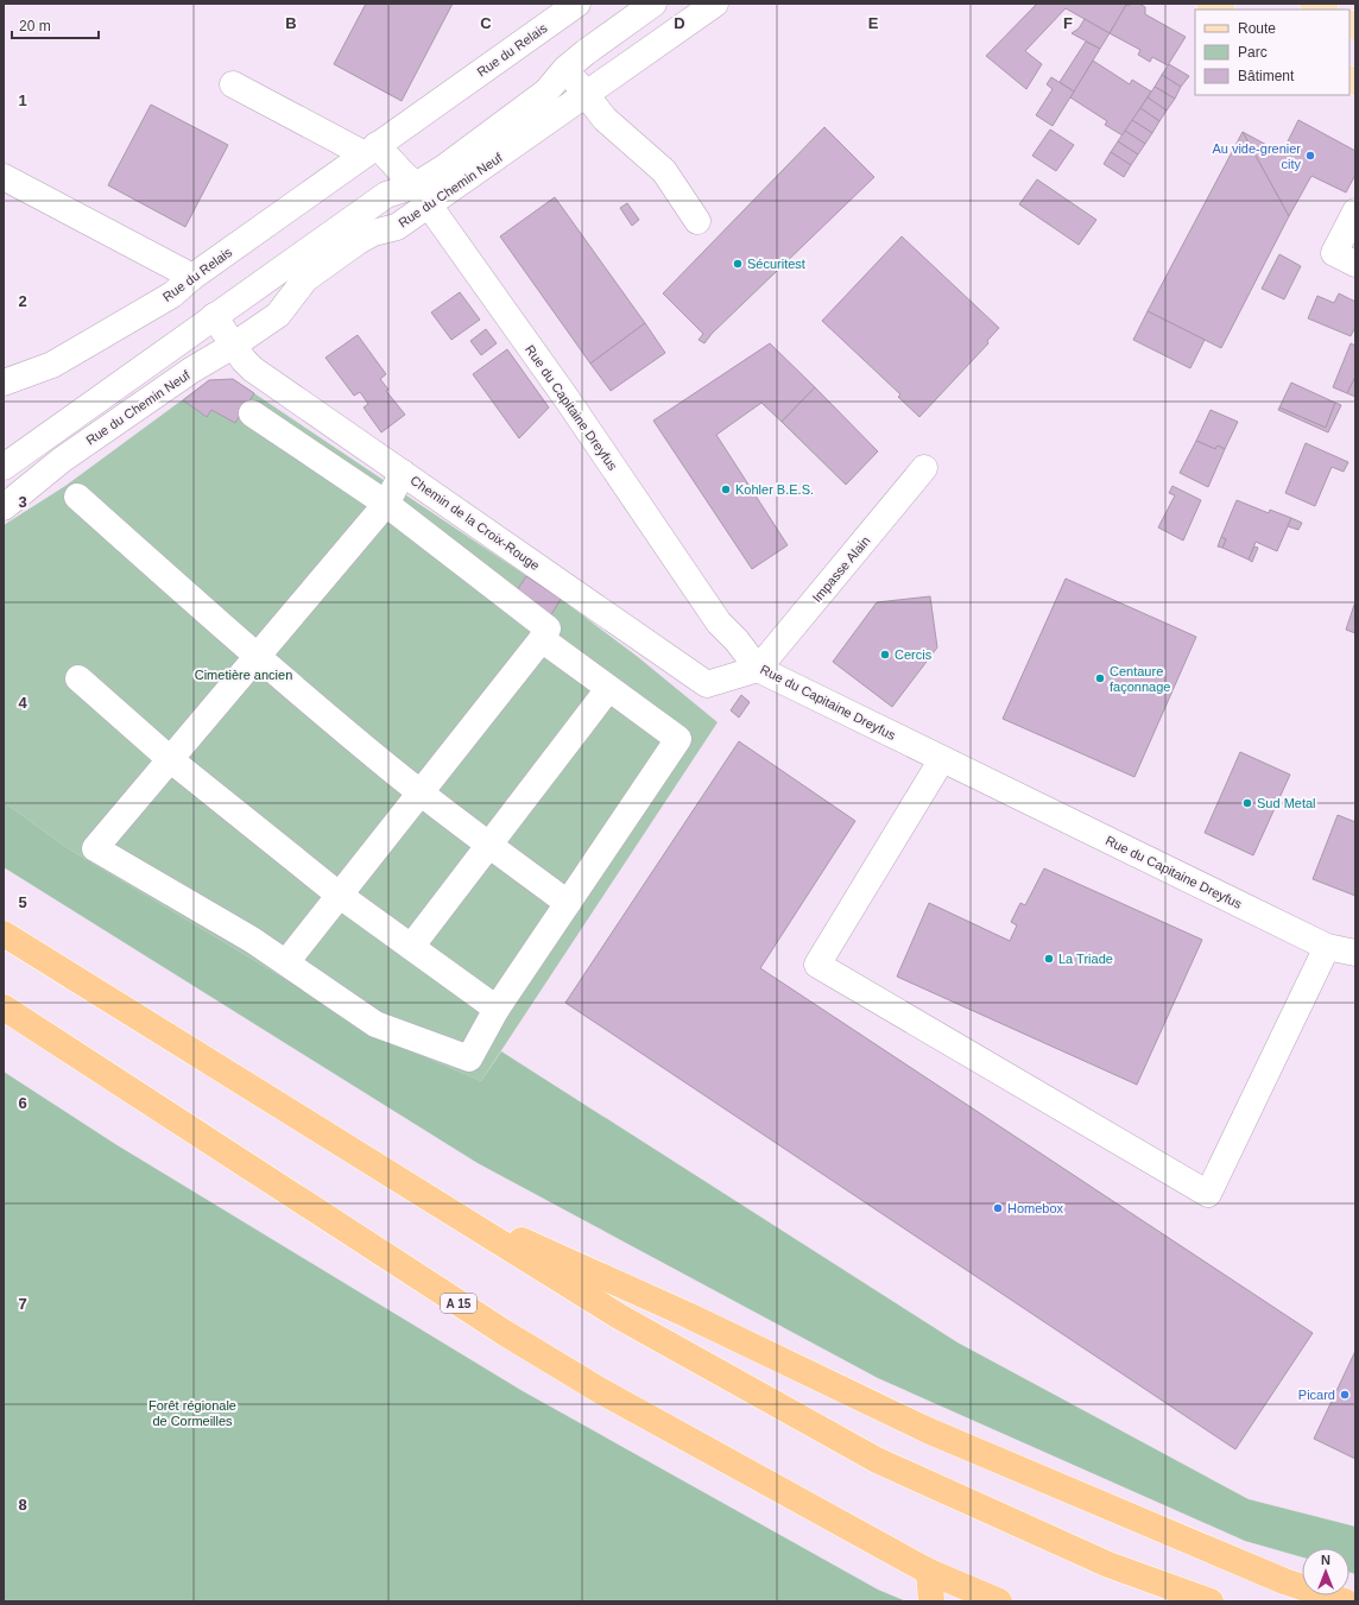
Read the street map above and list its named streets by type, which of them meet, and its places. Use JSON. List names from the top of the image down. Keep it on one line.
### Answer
{"streets":{"highway":["A 15"],"street":["Rue du Relais","Rue du Chemin Neuf","Rue du Capitaine Dreyfus","Chemin de la Croix-Rouge","Impasse Alain"]},"crossings":[["Rue du Chemin Neuf","Rue du Capitaine Dreyfus"],["Rue du Chemin Neuf","Chemin de la Croix-Rouge"],["Rue du Capitaine Dreyfus","Chemin de la Croix-Rouge"],["Rue du Capitaine Dreyfus","Impasse Alain"],["Chemin de la Croix-Rouge","Impasse Alain"]],"parks":["Cimetière ancien","Forêt régionale de Cormeilles"],"places":["Au vide-grenier city","Sécuritest","Kohler B.E.S.","Cercis","Centaure façonnage","Sud Metal","La Triade","Homebox","Picard"],"legend":["Route","Parc","Bâtiment"],"scale_bar":"20 m","north":"top","grid":{"columns":["B","C","D","E","F"],"rows":["1","2","3","4","5","6","7","8"]}}
